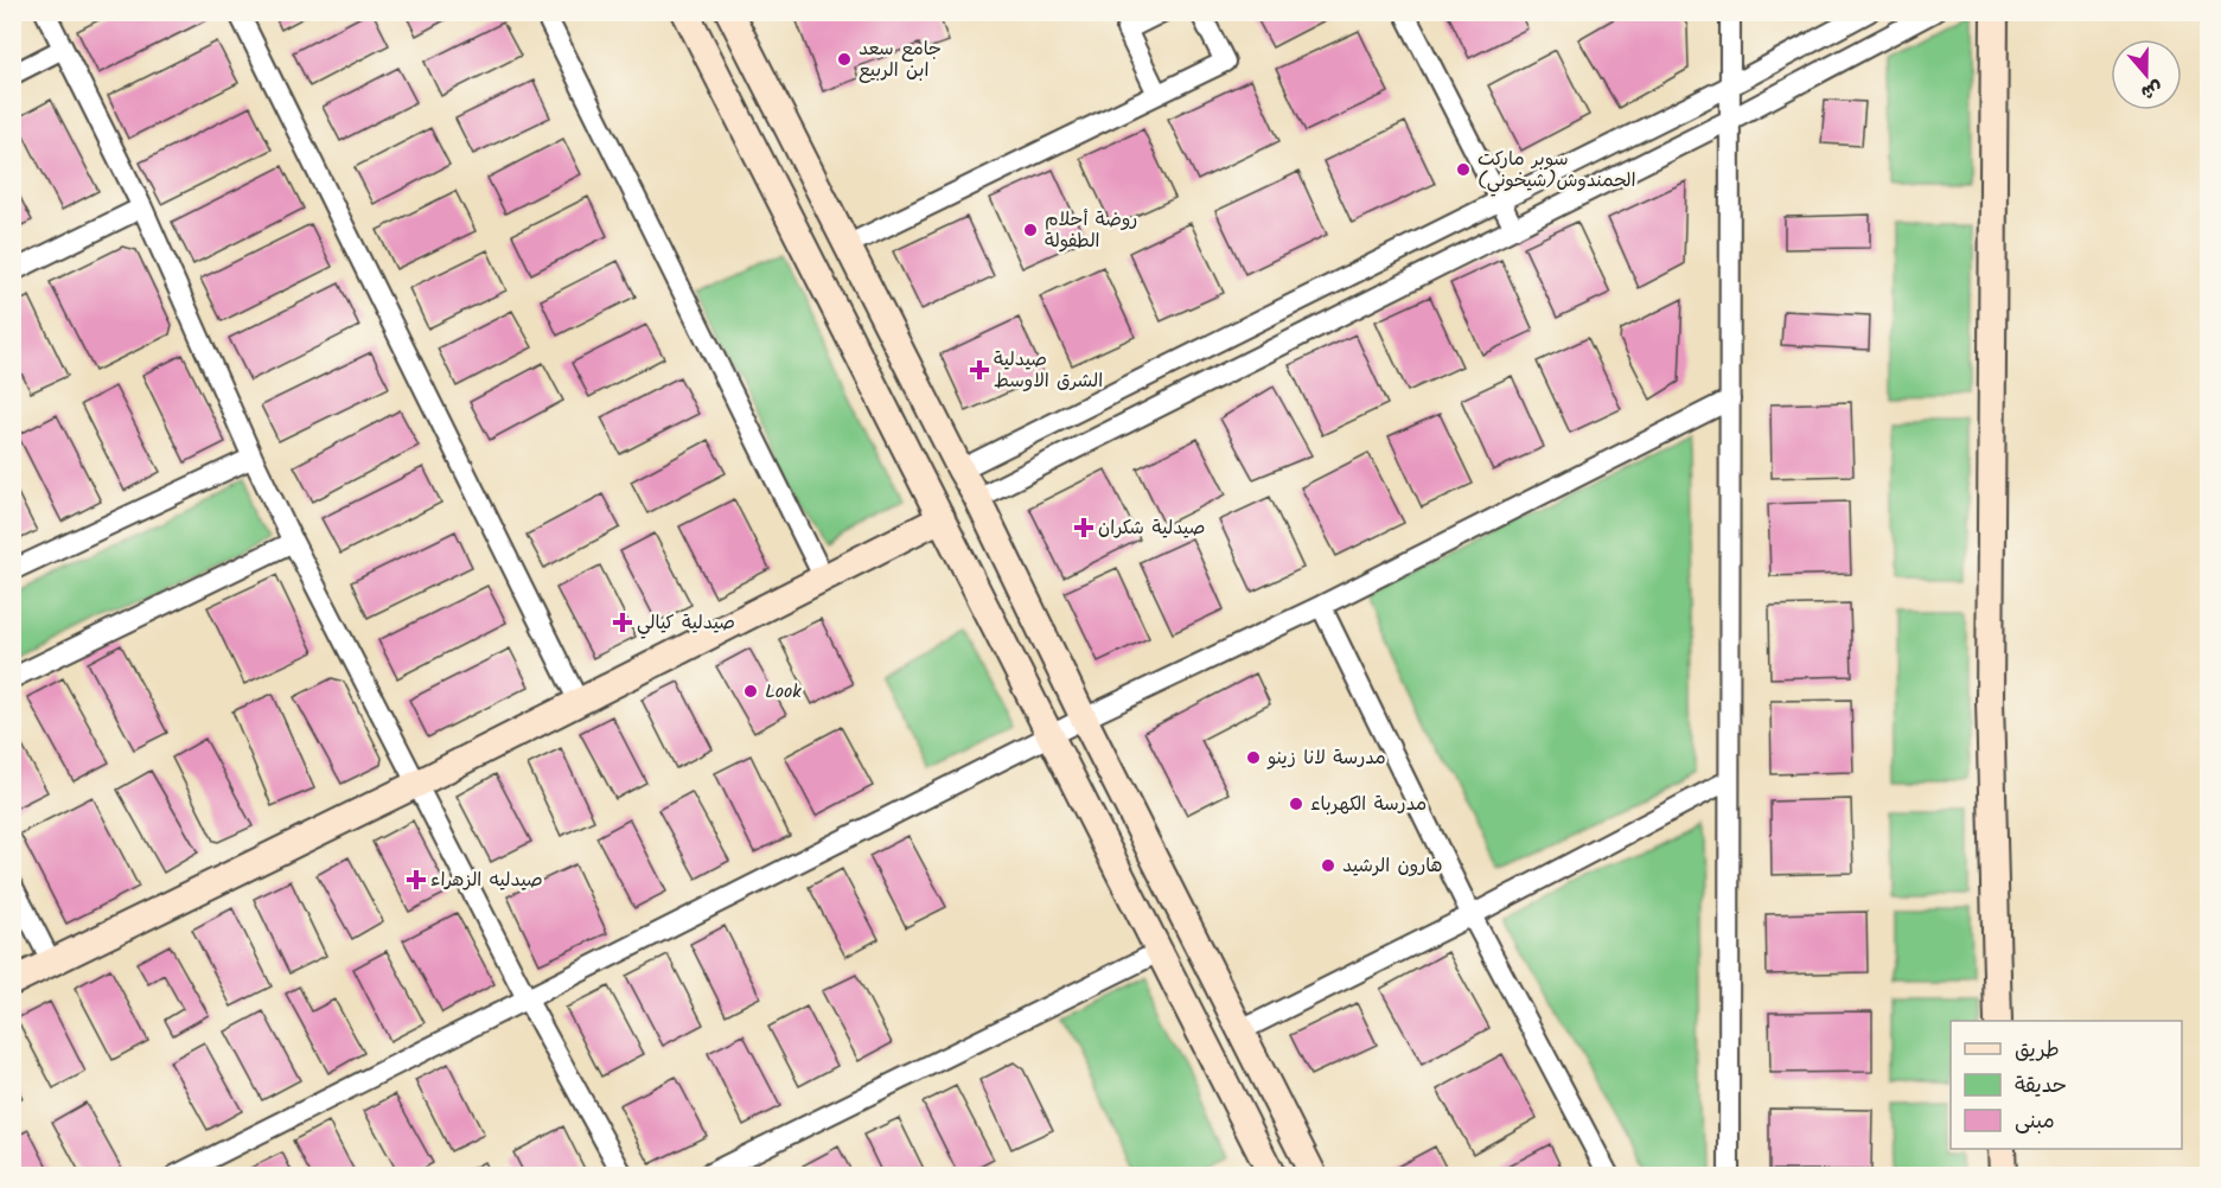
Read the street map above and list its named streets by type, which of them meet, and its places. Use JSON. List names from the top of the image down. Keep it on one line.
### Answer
{"places":{"other":["جامع سعد ابن الربيع","سوبر ماركت الحمندوش(شيخوني)","روضة أحلام الطفولة","Look","مدرسة لانا زينو","مدرسة الكهرباء","هارون الرشيد"],"health":["صيدلية الشرق الاوسط","صيدلية شكران","صيدلية كيالي","صيدليه الزهراء"]},"legend":["طريق","حديقة","مبنى"],"north":"bottom"}
